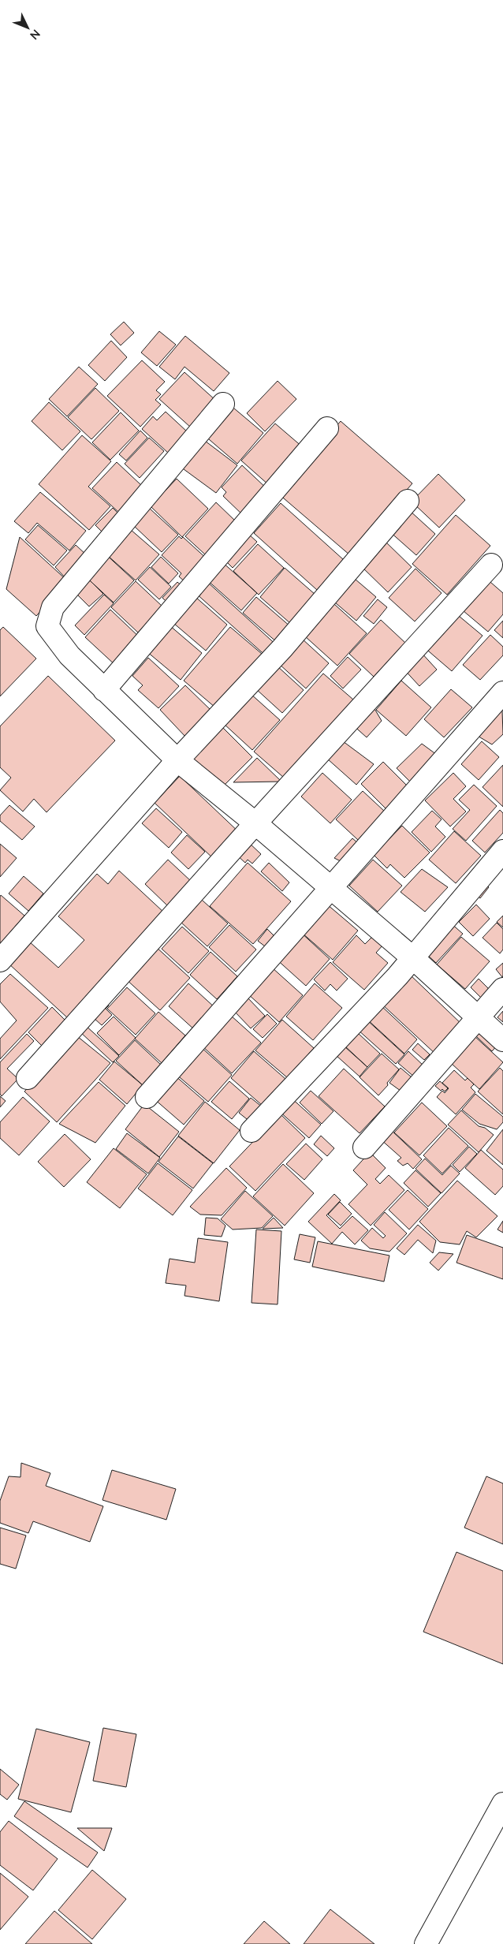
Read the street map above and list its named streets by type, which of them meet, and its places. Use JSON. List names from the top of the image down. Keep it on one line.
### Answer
{"north":"bottom right"}
